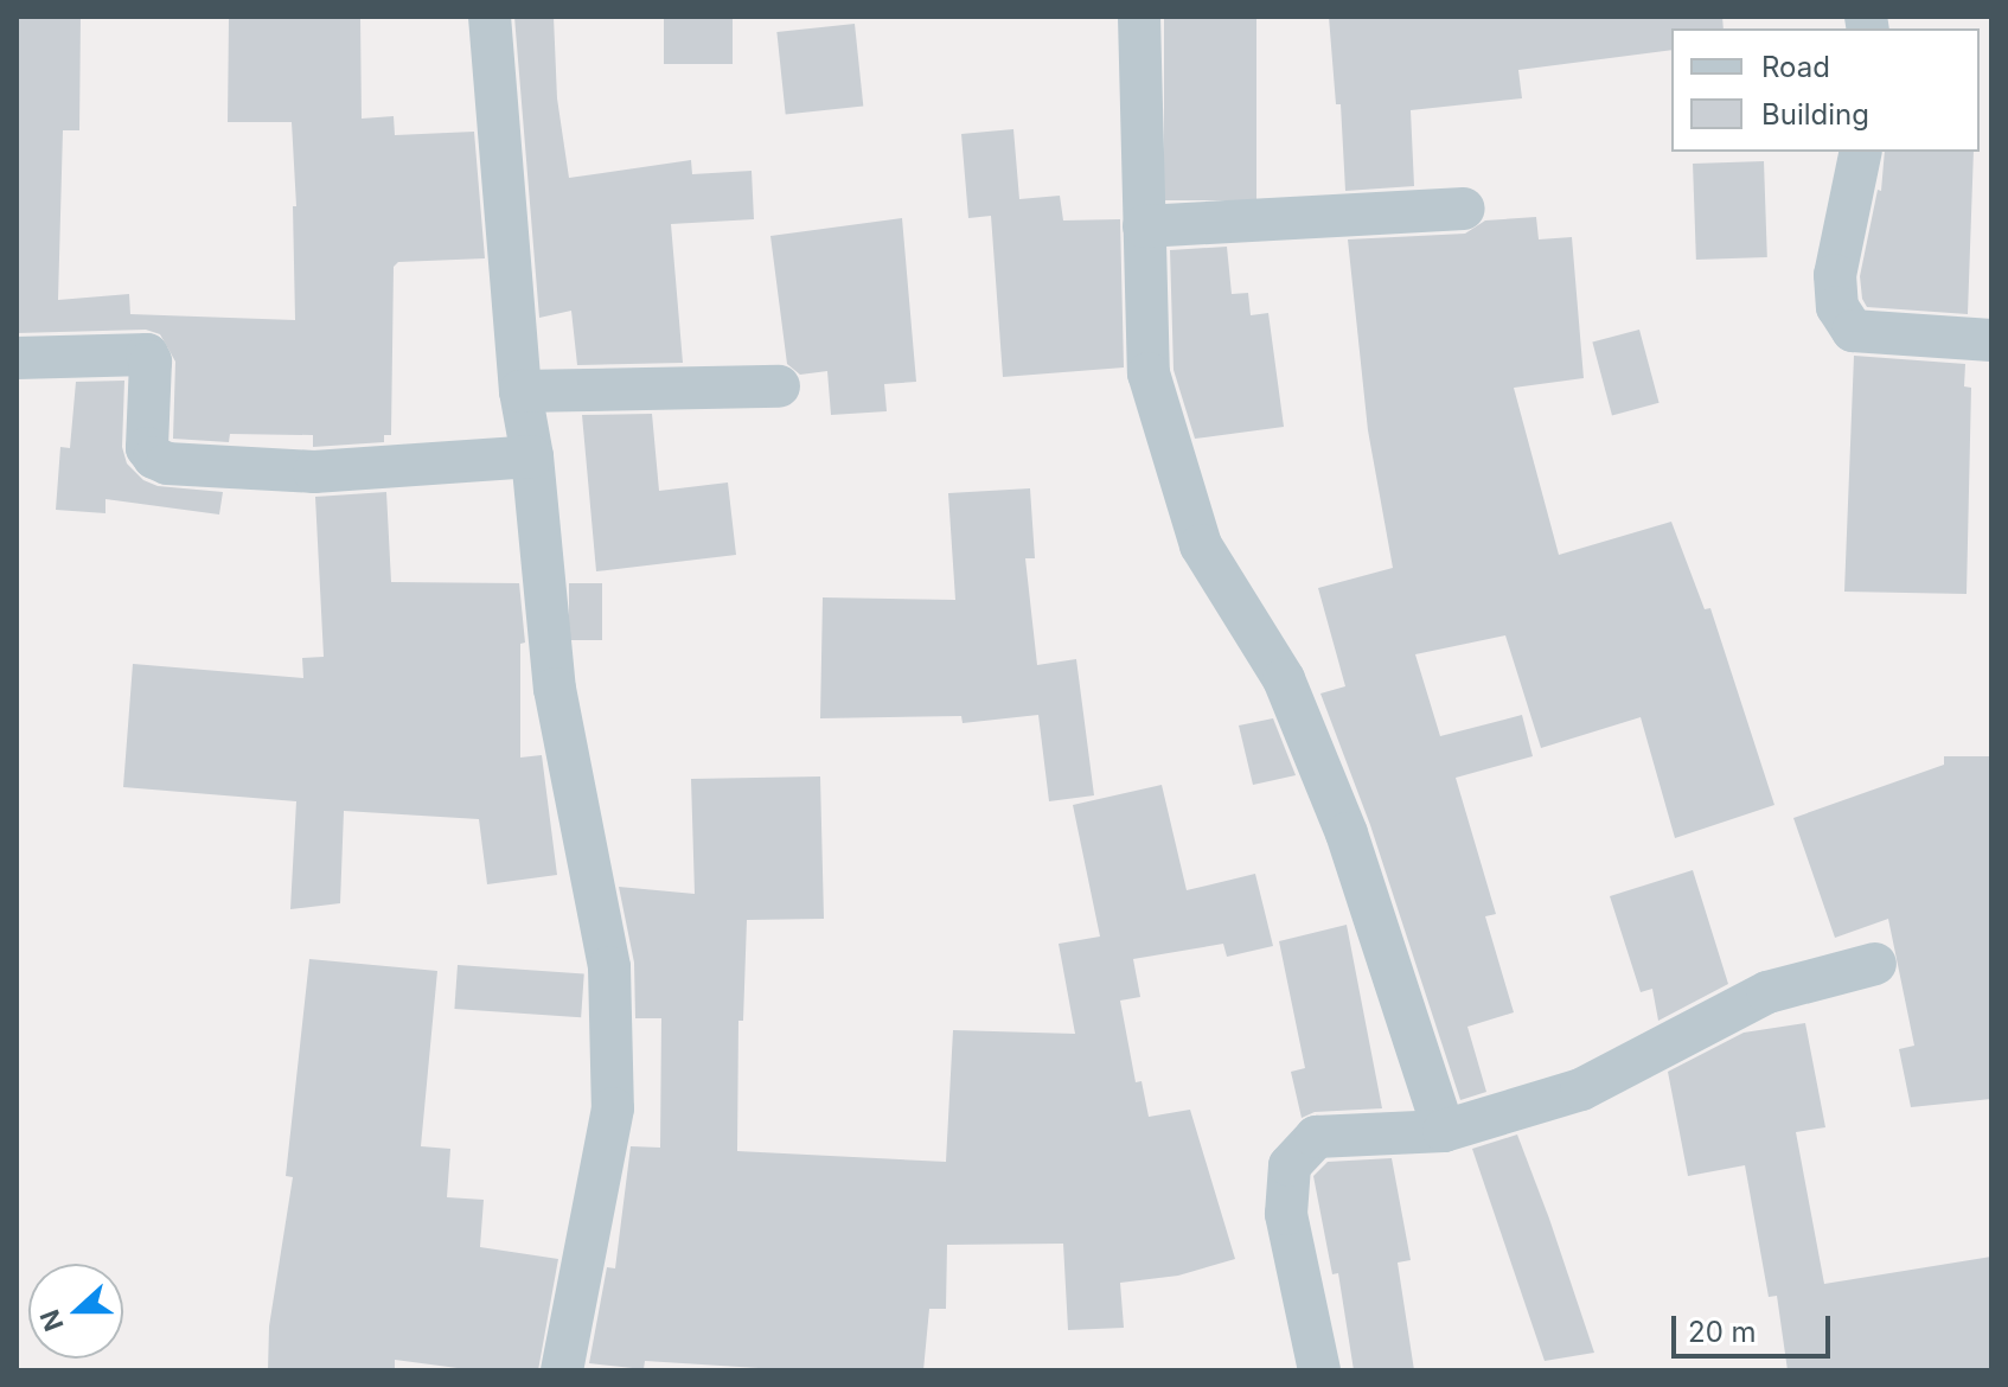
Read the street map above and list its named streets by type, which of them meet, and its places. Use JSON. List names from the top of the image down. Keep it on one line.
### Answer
{"legend":["Road","Building"],"scale_bar":"20 m","north":"left"}
